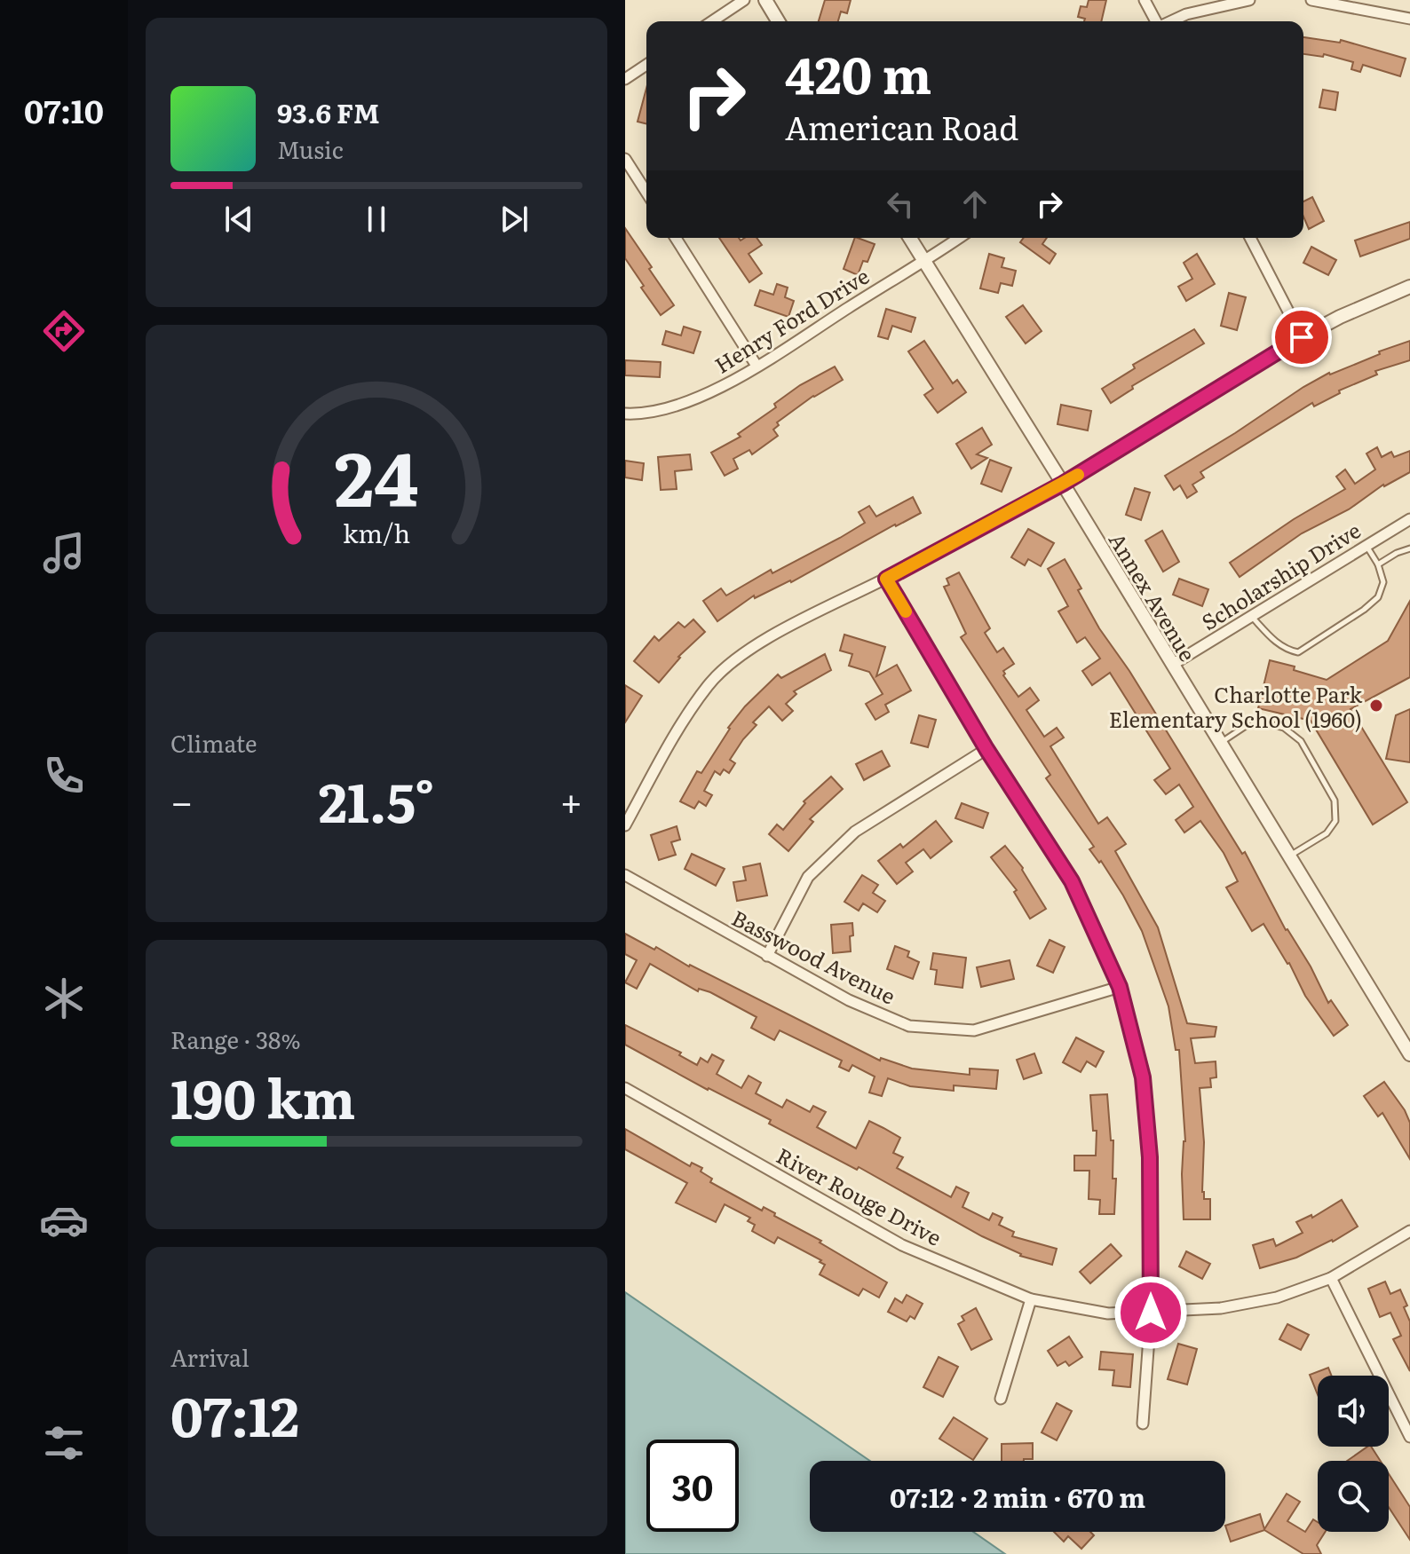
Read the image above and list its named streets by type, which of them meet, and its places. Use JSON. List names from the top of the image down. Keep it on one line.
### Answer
{"streets":{"street":["Henry Ford Drive","Scholarship Drive","Annex Avenue","Basswood Avenue","River Rouge Drive"]},"crossings":[["Henry Ford Drive","Annex Avenue"],["Scholarship Drive","Annex Avenue"]],"places":["Charlotte Park Elementary School (1960)"],"page":{"tabs":"07:10","turn":["420 m","American Road"],"song":["93.6 FM","Music"],"tile":["Climate",["Range · 38%","190 km"],["Arrival","07:12"]],"heat":["−","21.5°","+"],"limit":"30","trip":"07:12 · 2 min · 670 m","gauge":["24","km/h"]}}
